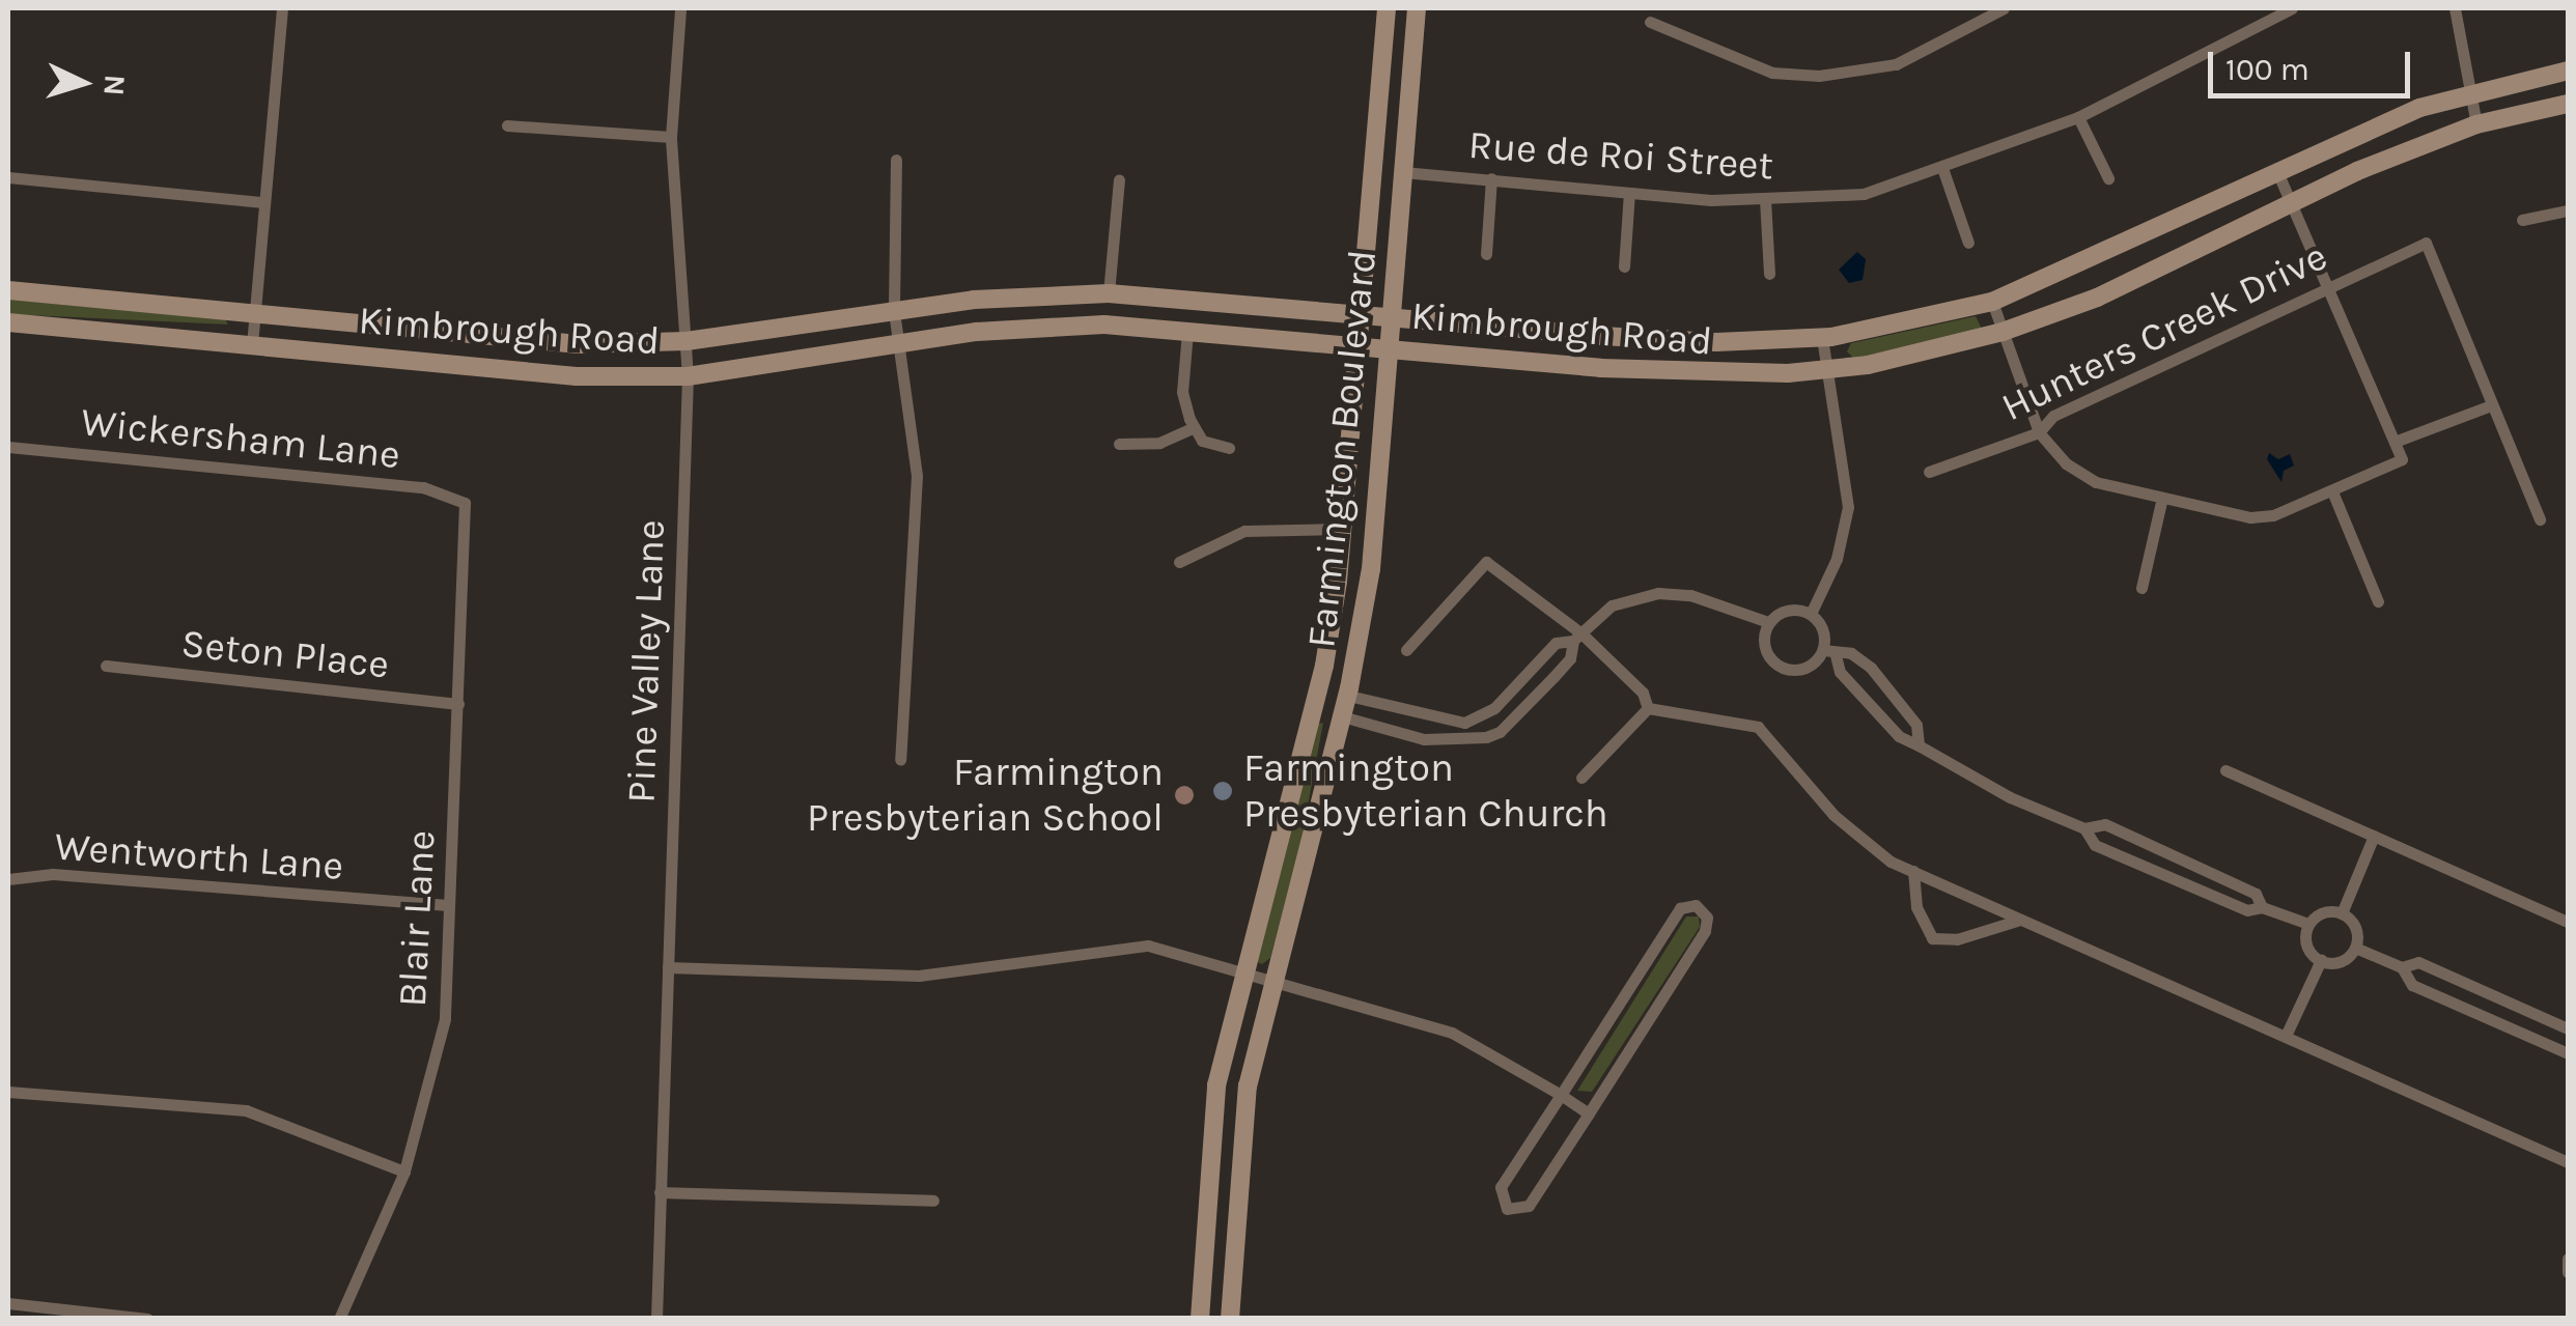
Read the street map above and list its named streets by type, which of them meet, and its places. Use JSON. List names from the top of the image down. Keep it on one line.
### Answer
{"streets":{"street":["Rue de Roi Street","Kimbrough Road","Hunters Creek Drive","Wickersham Lane","Farmington Boulevard","Seton Place","Pine Valley Lane","Wentworth Lane","Blair Lane"]},"crossings":[["Rue de Roi Street","Farmington Boulevard"],["Kimbrough Road","Farmington Boulevard"],["Kimbrough Road","Pine Valley Lane"],["Wickersham Lane","Blair Lane"],["Seton Place","Blair Lane"],["Wentworth Lane","Blair Lane"]],"places":["Farmington Presbyterian Church","Farmington Presbyterian School"],"scale_bar":"100 m","north":"right"}
